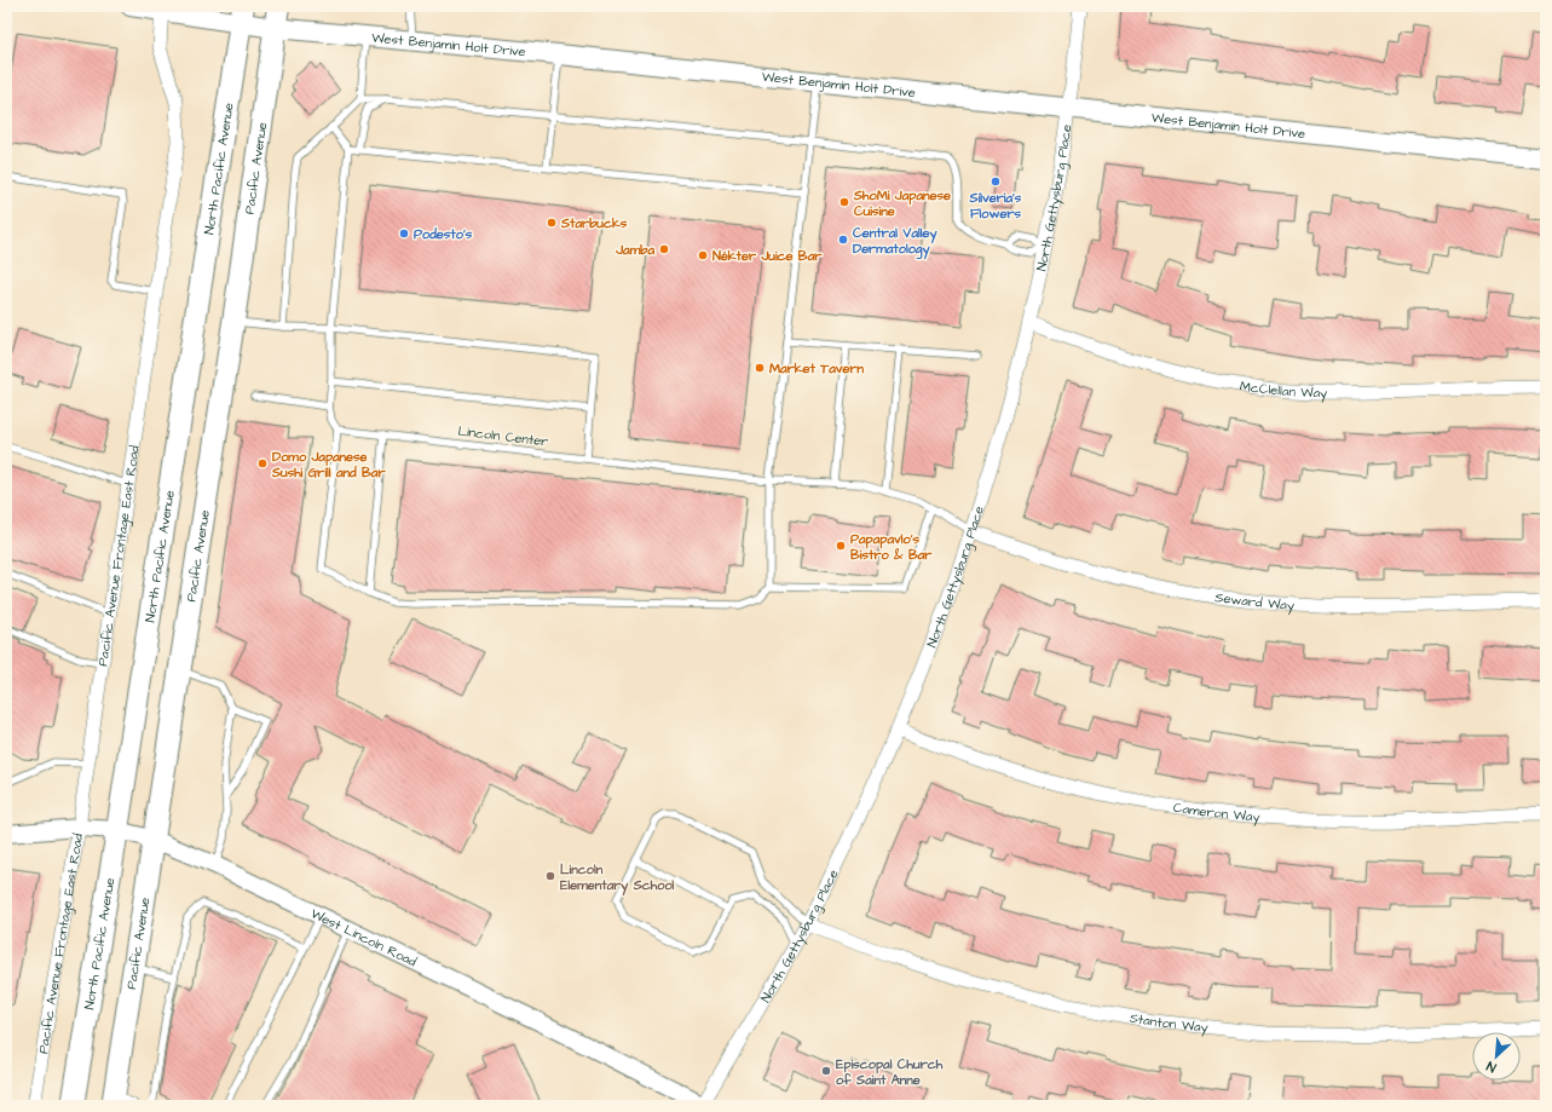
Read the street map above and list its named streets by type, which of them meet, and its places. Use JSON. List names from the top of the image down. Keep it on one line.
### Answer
{"streets":{"main road":["West Benjamin Holt Drive","North Pacific Avenue","Pacific Avenue"],"street":["North Gettysburg Place","McClellan Way","Pacific Avenue Frontage East Road","Seward Way","Cameron Way","West Lincoln Road","Stanton Way"],"lane":["Lincoln Center"]},"crossings":[["West Benjamin Holt Drive","North Pacific Avenue"],["West Benjamin Holt Drive","Pacific Avenue"],["West Benjamin Holt Drive","North Gettysburg Place"],["West Benjamin Holt Drive","Pacific Avenue Frontage East Road"],["North Pacific Avenue","West Lincoln Road"],["Pacific Avenue","West Lincoln Road"],["North Gettysburg Place","McClellan Way"],["North Gettysburg Place","Lincoln Center"],["North Gettysburg Place","Seward Way"],["North Gettysburg Place","Cameron Way"],["North Gettysburg Place","West Lincoln Road"],["North Gettysburg Place","Stanton Way"],["Lincoln Center","Seward Way"],["Pacific Avenue Frontage East Road","West Lincoln Road"]],"places":["Silveria's Flowers","ShoMi Japanese Cuisine","Starbucks","Podesto's","Central Valley Dermatology","Jamba","Nékter Juice Bar","Market Tavern","Domo Japanese Sushi Grill and Bar","Papapavlo's Bistro & Bar","Lincoln Elementary School","Episcopal Church of Saint Anne"],"north":"bottom left"}
